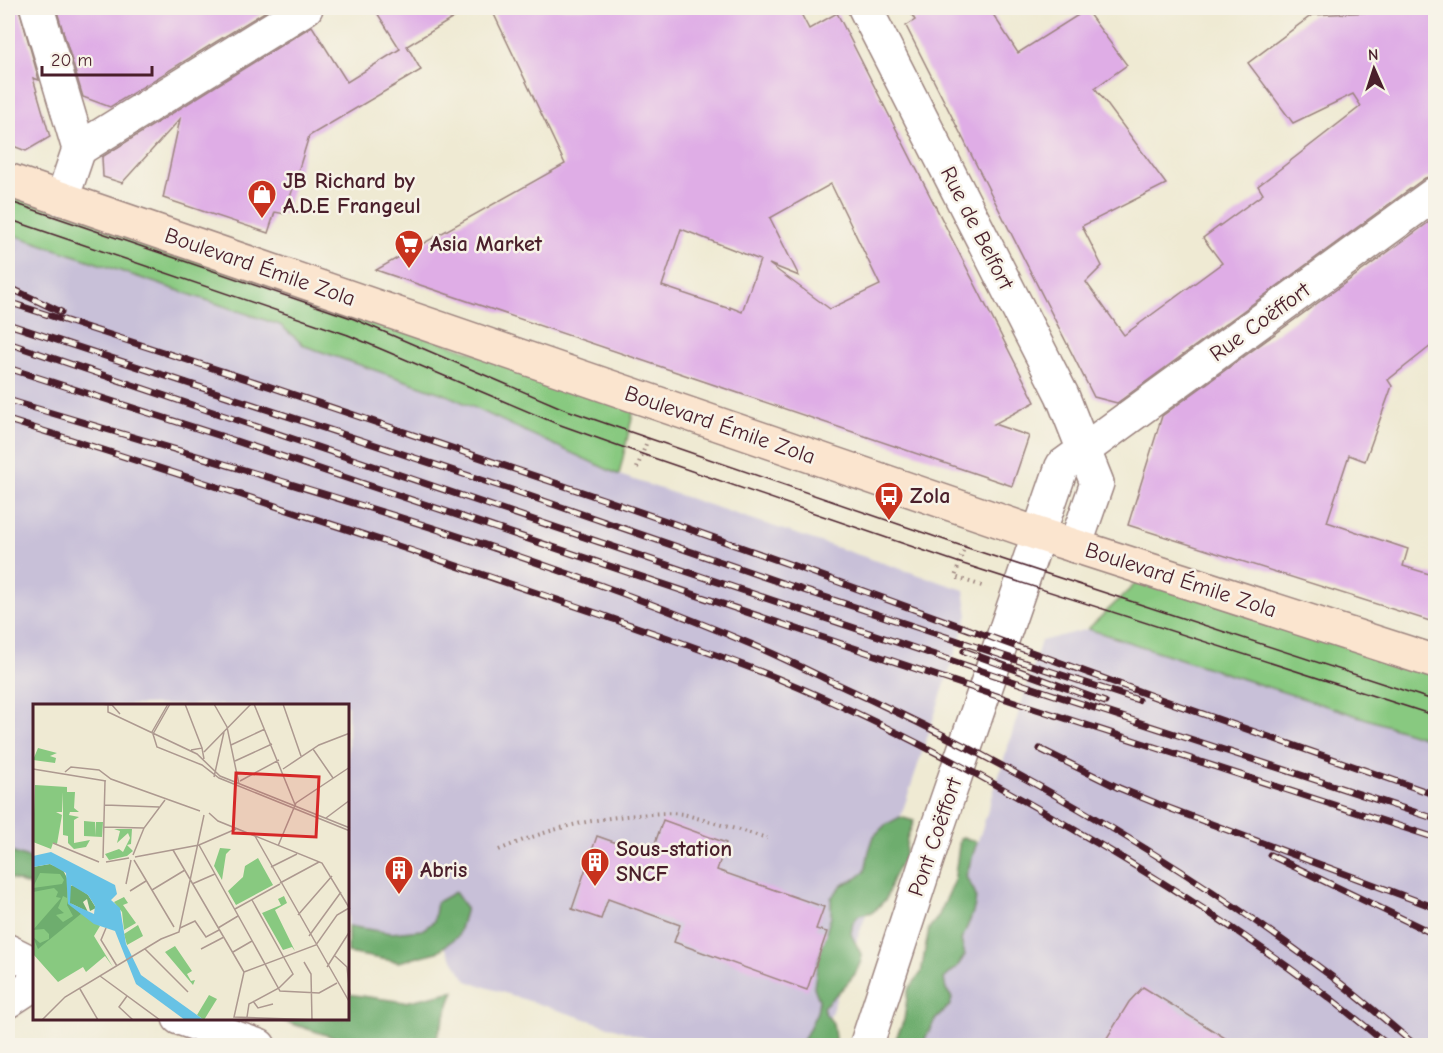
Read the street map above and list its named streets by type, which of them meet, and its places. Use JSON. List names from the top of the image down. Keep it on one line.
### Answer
{"streets":{"main road":["Boulevard Émile Zola"],"street":["Rue de Belfort","Rue Coëffort","Pont Coëffort"]},"crossings":[["Rue de Belfort","Boulevard Émile Zola"],["Rue de Belfort","Rue Coëffort"],["Boulevard Émile Zola","Rue Coëffort"],["Boulevard Émile Zola","Pont Coëffort"],["Rue Coëffort","Pont Coëffort"]],"places":{"shop":["JB Richard by A.D.E Frangeul"],"supermarket":["Asia Market"],"bus stop":["Zola"],"building":["Sous-station SNCF","Abris"]},"scale_bar":"20 m","north":"top"}
